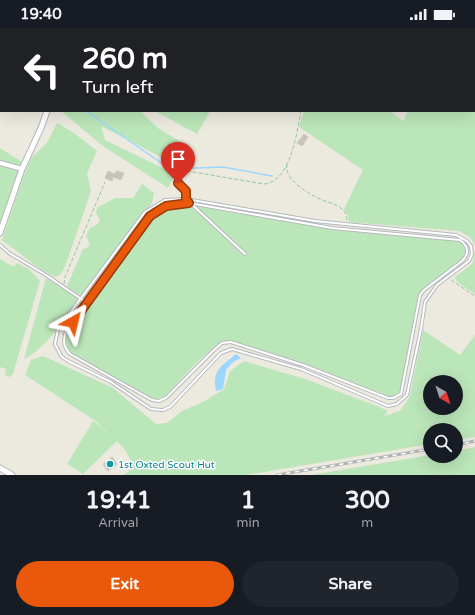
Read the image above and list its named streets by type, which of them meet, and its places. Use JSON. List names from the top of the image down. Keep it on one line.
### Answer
{"places":["1st Oxted Scout Hut"],"north":"bottom right","page":{"status":"19:40","turn":["260 m","Turn left"],"eta":["19:41","Arrival","1","min","300","m"],"buttons":["Exit","Share"]}}
